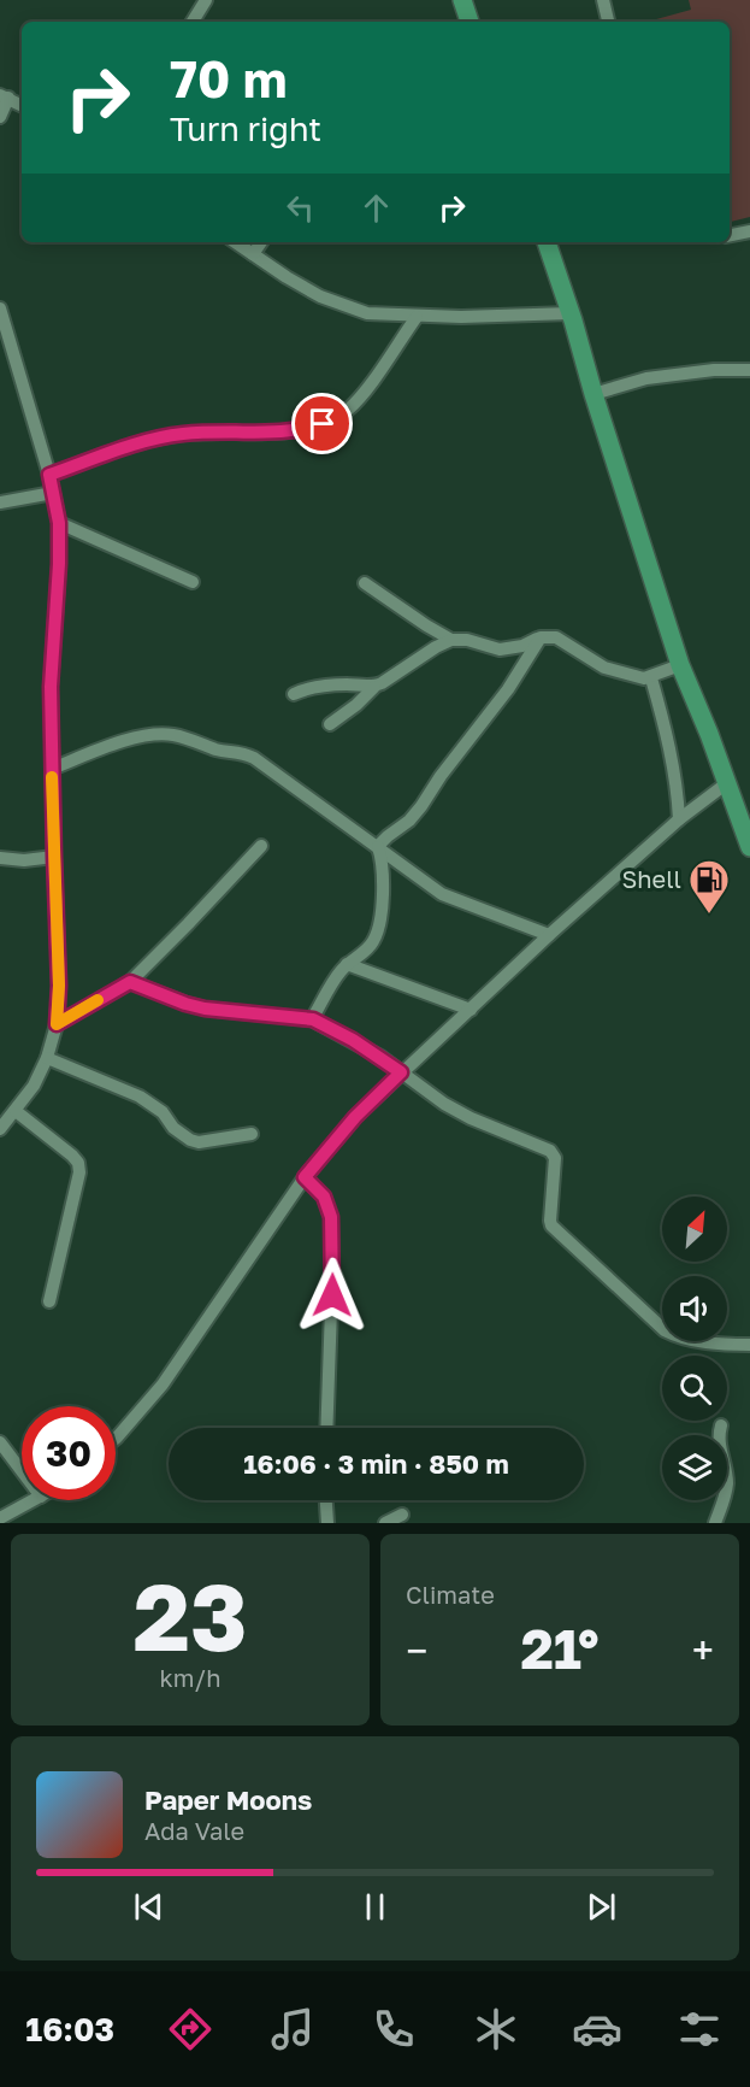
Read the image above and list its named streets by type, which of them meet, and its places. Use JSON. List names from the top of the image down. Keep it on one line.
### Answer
{"places":{"fuel station":["Shell"]},"north":"top right","page":{"turn":["70 m","Turn right"],"limit":"30","trip":"16:06 · 3 min · 850 m","tile":[["23","km/h"],"Climate"],"heat":["−","21°","+"],"song":["Paper Moons","Ada Vale"],"tabs":"16:03"}}
